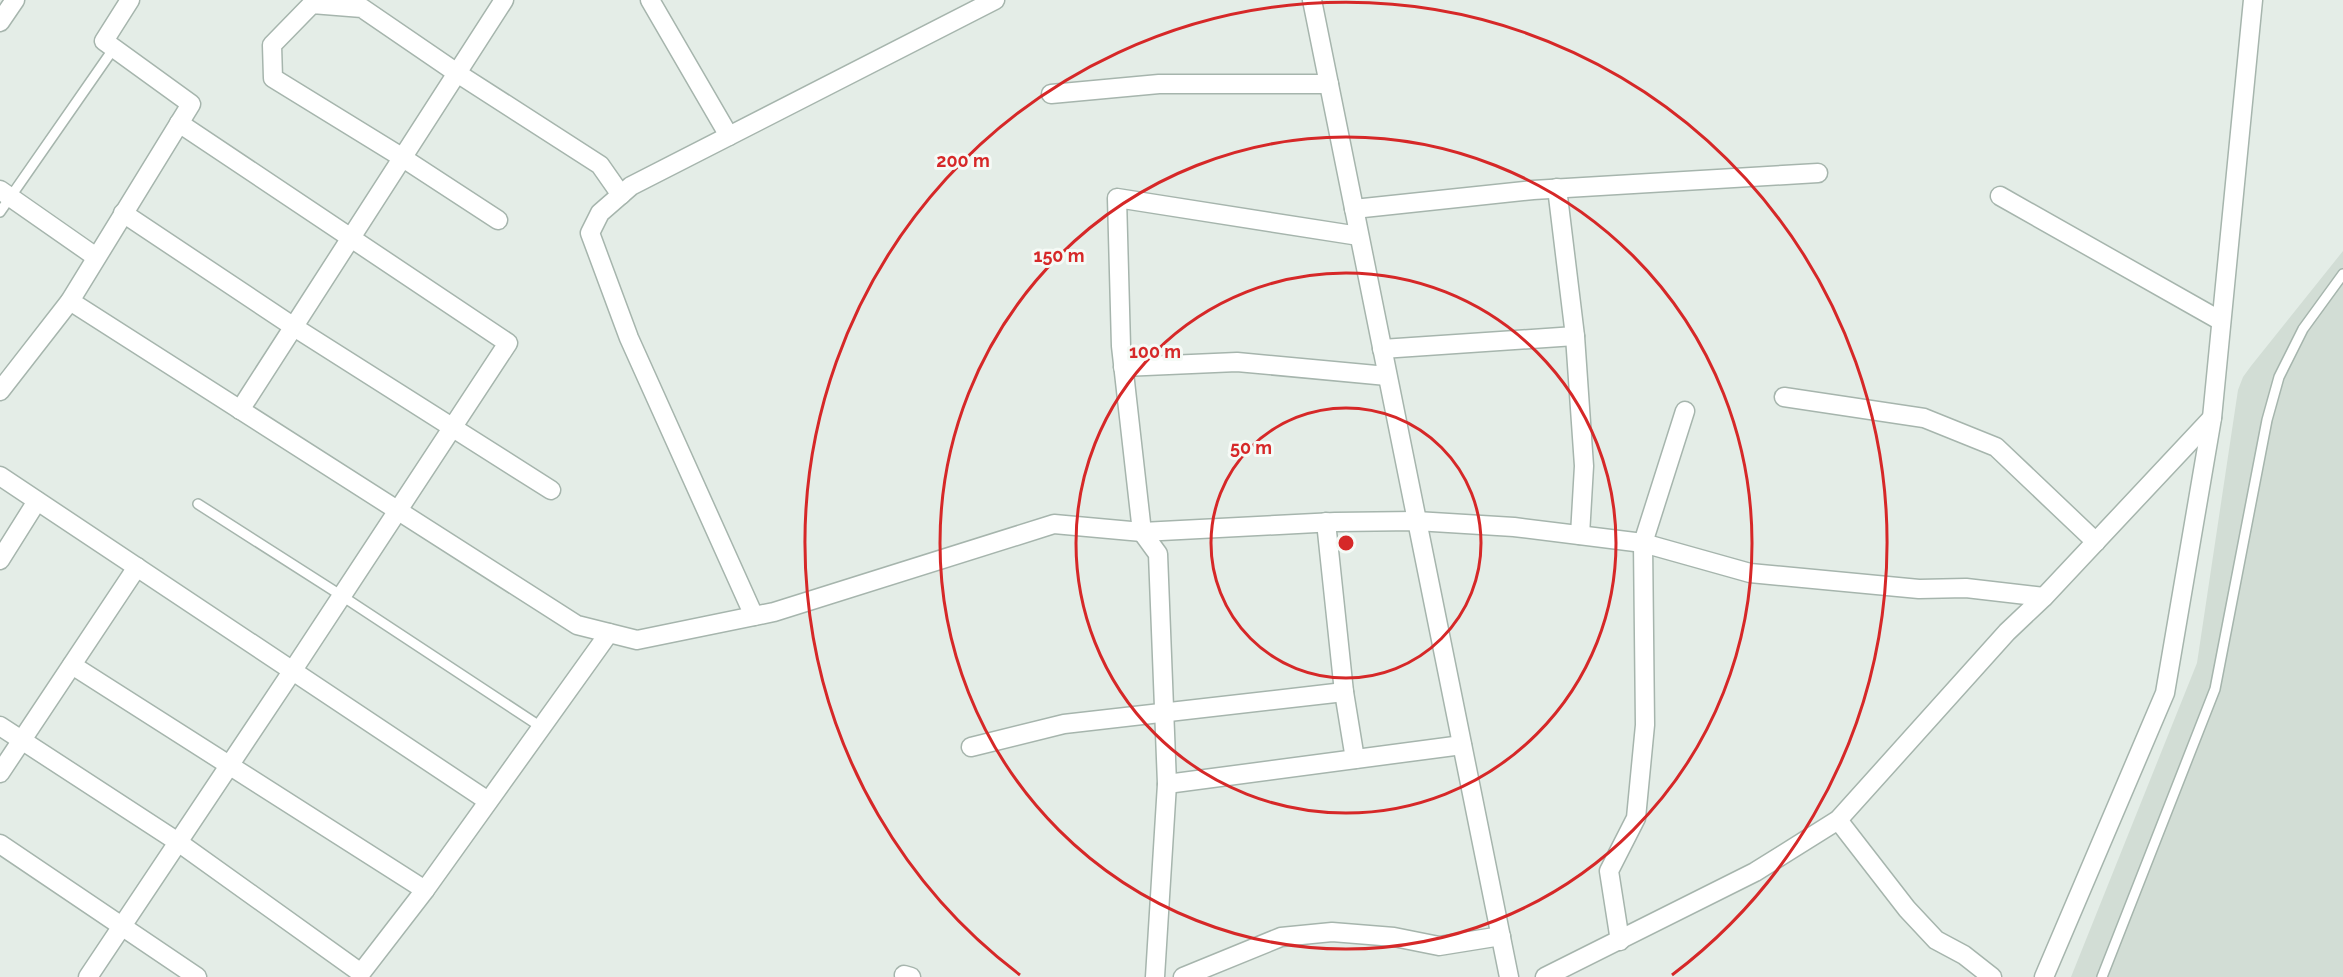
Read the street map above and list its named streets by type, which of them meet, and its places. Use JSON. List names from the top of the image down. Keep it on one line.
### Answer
{"rings":["200 m","150 m","100 m","50 m"]}
